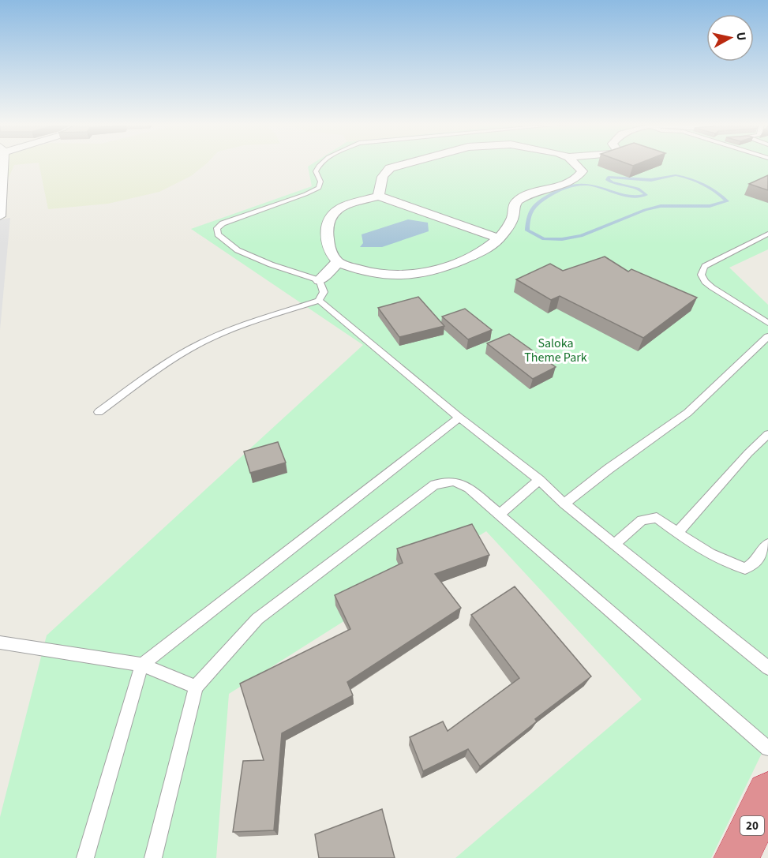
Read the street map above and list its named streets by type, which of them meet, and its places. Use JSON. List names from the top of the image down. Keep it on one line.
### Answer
{"streets":{"highway":["20"]},"parks":["Saloka Theme Park"],"north":"right"}
